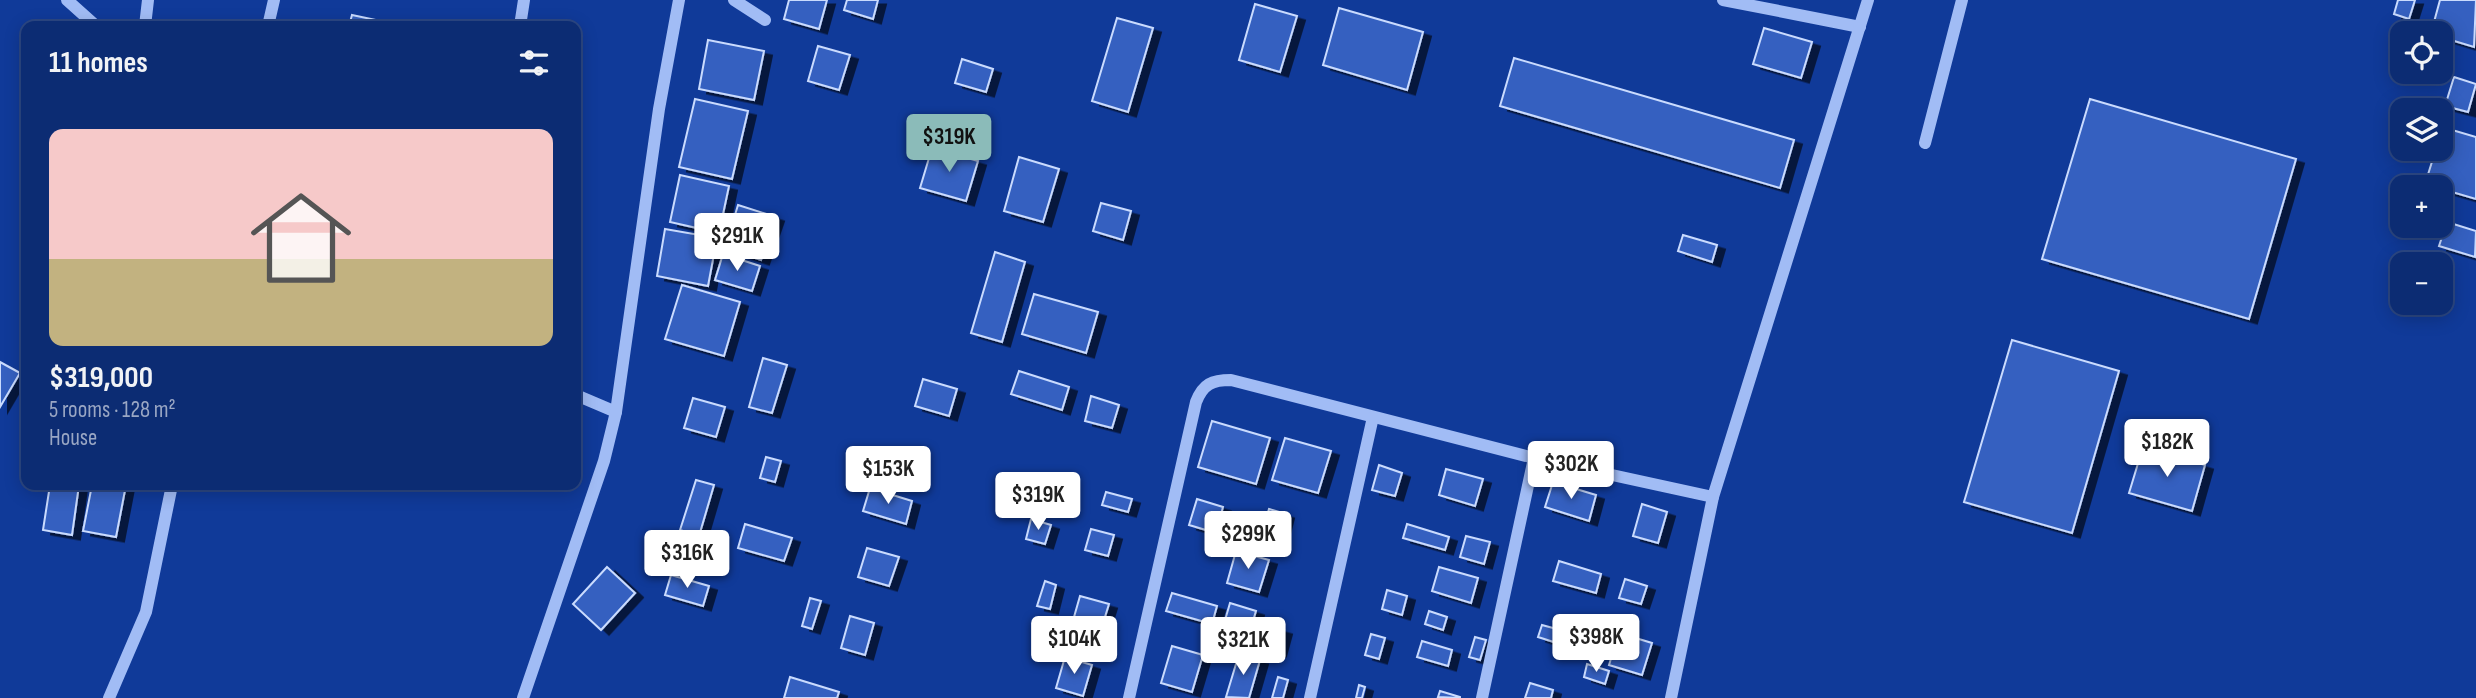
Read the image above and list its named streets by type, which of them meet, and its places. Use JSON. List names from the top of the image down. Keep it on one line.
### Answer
{"page":{"map_buttons":["+","−"],"heading":"11 homes","list":[{"name":"$319,000","note":"5 rooms · 128 m² · House"}],"price":["$319K","$291K","$182K","$302K","$153K","$319K","$299K","$316K","$398K","$104K","$321K"]}}
